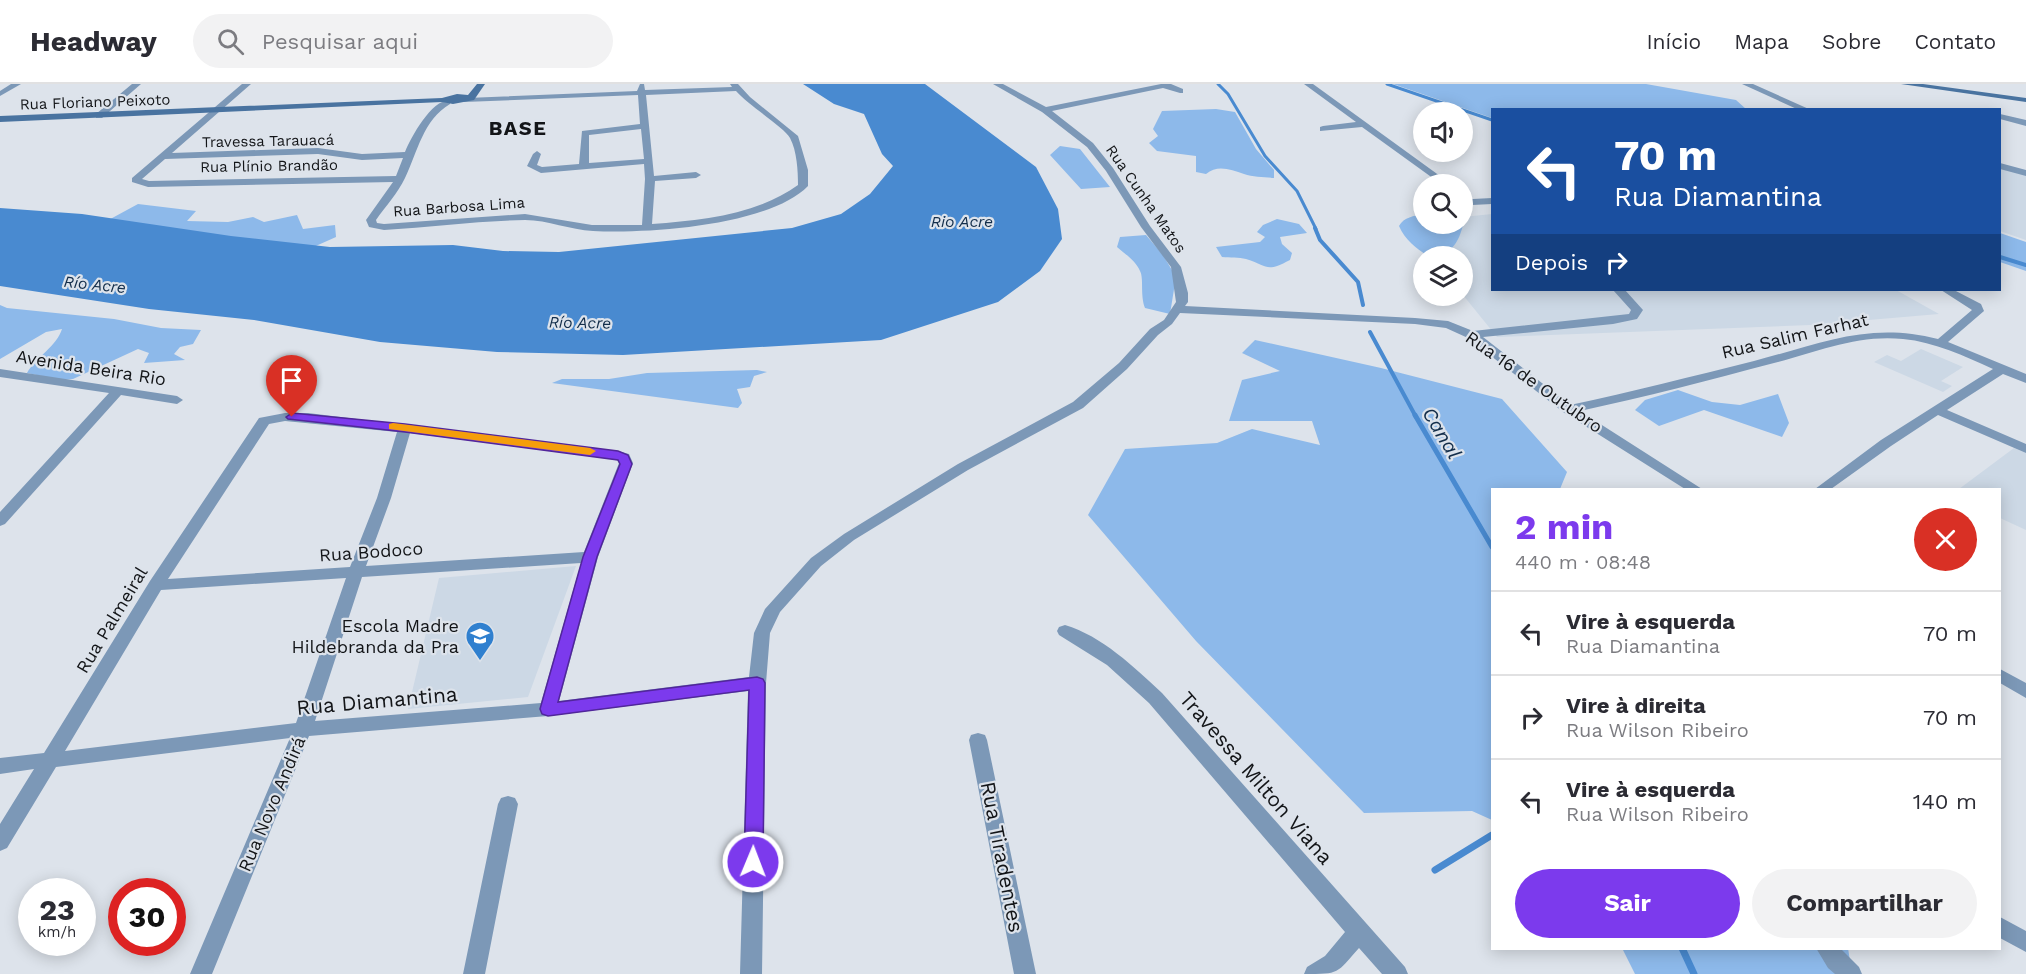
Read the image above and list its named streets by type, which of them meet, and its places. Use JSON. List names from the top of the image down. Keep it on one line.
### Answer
{"streets":{"main road":["Rua Floriano Peixoto"],"street":["Travessa Tarauacá","Rua Plínio Brandão","Rua Cunha Matos","Rua Barbosa Lima","Rua Salim Farhat","Avenida Beira Rio","Rua 16 de Outubro","Rua Bodoco","Rua Palmeiral","Rua Diamantina","Travessa Milton Viana","Rua Novo Andirá","Rua Tiradentes"]},"crossings":[["Rua Floriano Peixoto","Rua Barbosa Lima"],["Travessa Tarauacá","Rua Plínio Brandão"],["Rua Plínio Brandão","Rua Barbosa Lima"],["Rua Cunha Matos","Rua 16 de Outubro"],["Rua Salim Farhat","Rua 16 de Outubro"],["Rua Bodoco","Rua Palmeiral"],["Rua Bodoco","Rua Novo Andirá"],["Rua Palmeiral","Rua Diamantina"],["Rua Palmeiral","Rua Novo Andirá"],["Rua Diamantina","Rua Novo Andirá"]],"districts":["BASE"],"water":["Rio Acre","Río Acre","Canal"],"places":{"school or university":["Escola Madre Hildebranda da Pra"]},"page":{"header":"Headway","search":"Pesquisar aqui","nav":["Início","Mapa","Sobre","Contato"],"turn":["70 m","Rua Diamantina"],"then":"Depois","heading":["2 min","440 m · 08:48"],"list":[{"name":"Vire à esquerda","note":"Rua Diamantina","value":"70 m"},{"name":"Vire à direita","note":"Rua Wilson Ribeiro","value":"70 m"},{"name":"Vire à esquerda","note":"Rua Wilson Ribeiro","value":"140 m"}],"buttons":["Sair","Compartilhar"],"speed":"23 km/h","limit":"30"}}
